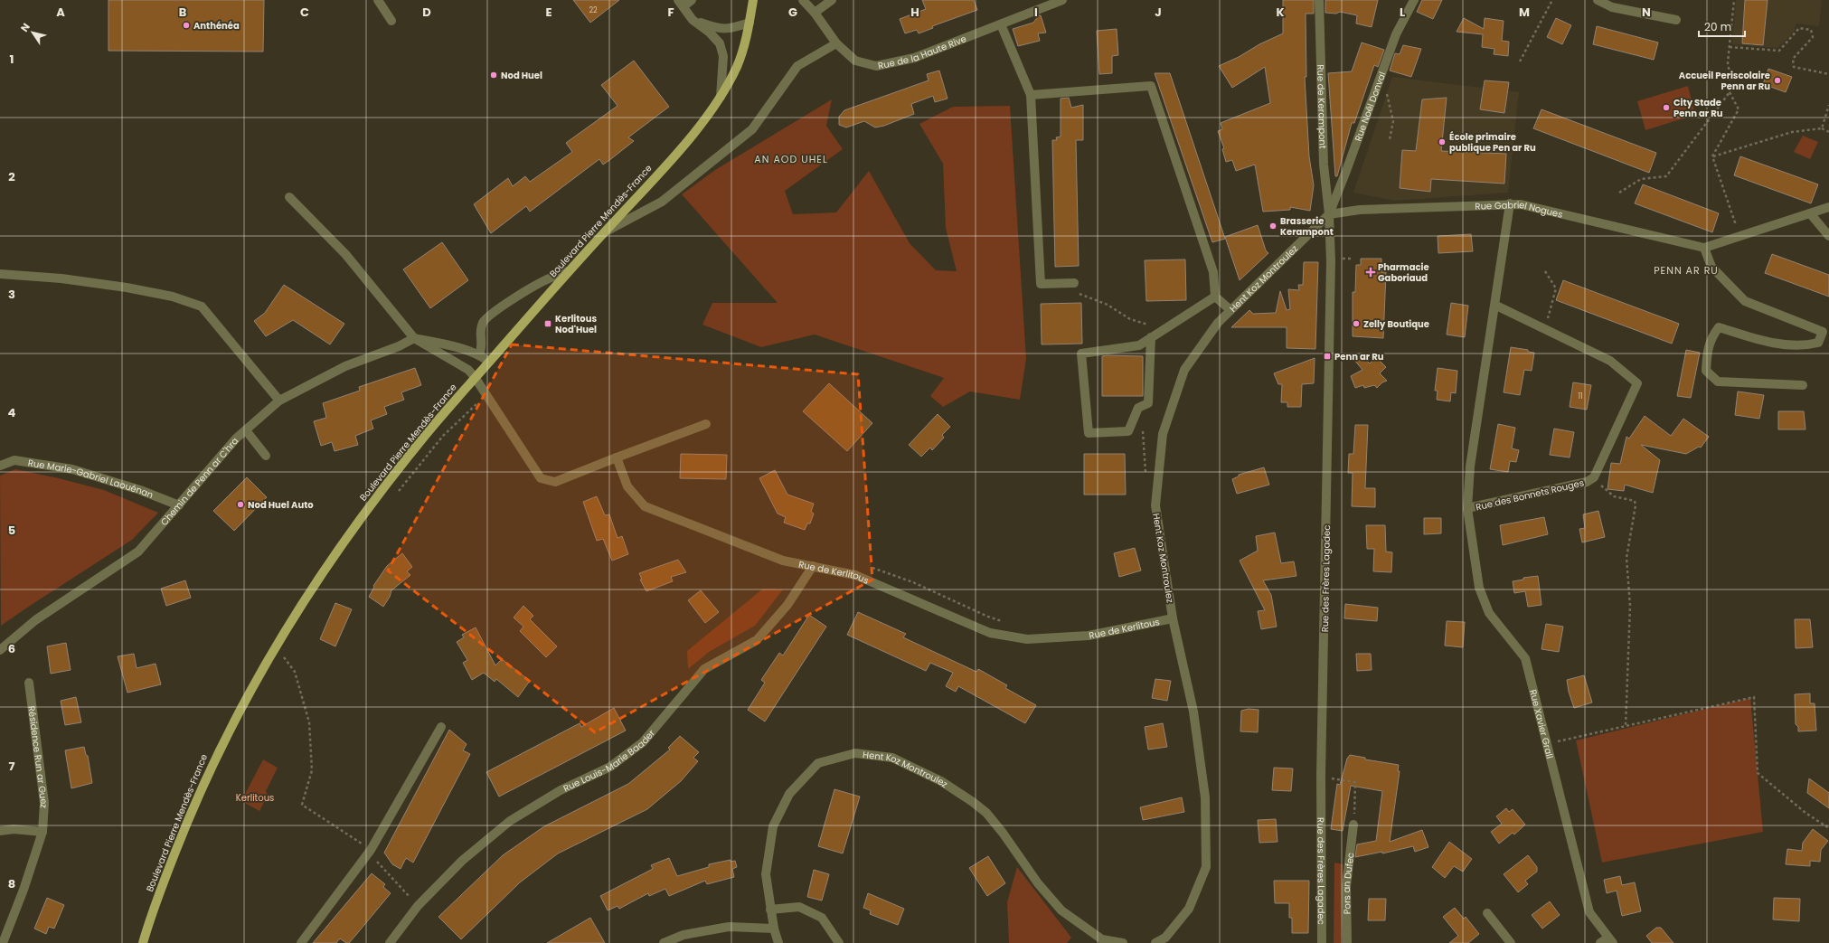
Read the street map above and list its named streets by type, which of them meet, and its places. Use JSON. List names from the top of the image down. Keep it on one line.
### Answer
{"streets":{"main road":["Boulevard Pierre Mendès-France"],"street":["Rue de la Haute Rive","Rue de Kerampont","Rue Noël Donval","Rue Gabriel Nogues","Hent Koz Montroulez","Rue Marie-Gabriel Laouénan","Chemin de Penn ar C'hra","Rue des Bonnets Rouges","Rue de Kerlitous","Rue des Frères Lagadec","Rue Xavier Grall","Résidence Run ar Guez","Rue Louis-Marie Baader","Pors an Dufec"]},"crossings":[["Rue de Kerampont","Rue Noël Donval"],["Rue de Kerampont","Rue Gabriel Nogues"],["Rue de Kerampont","Hent Koz Montroulez"],["Rue de Kerampont","Rue des Frères Lagadec"],["Rue Noël Donval","Rue Gabriel Nogues"],["Rue Noël Donval","Hent Koz Montroulez"],["Rue Noël Donval","Rue des Frères Lagadec"],["Rue Gabriel Nogues","Hent Koz Montroulez"],["Rue Gabriel Nogues","Rue des Bonnets Rouges"],["Rue Gabriel Nogues","Rue des Frères Lagadec"],["Hent Koz Montroulez","Rue de Kerlitous"],["Hent Koz Montroulez","Rue des Frères Lagadec"],["Rue Marie-Gabriel Laouénan","Chemin de Penn ar C'hra"],["Rue des Bonnets Rouges","Rue Xavier Grall"],["Rue de Kerlitous","Rue Louis-Marie Baader"]],"districts":["AN AOD UHEL","PENN AR RU"],"parks":["Kerlitous"],"places":{"other":["Anthénéa","Nod Huel","Accueil Periscolaire Penn ar Ru","City Stade Penn ar Ru","École primaire publique Pen ar Ru","Brasserie Kerampont","Zelly Boutique","Nod Huel Auto"],"health":["Pharmacie Gaboriaud"],"transit":["Kerlitous Nod'Huel","Penn ar Ru"]},"house_numbers":["22","11"],"scale_bar":"20 m","north":"top left","grid":{"columns":["A","B","C","D","E","F","G","H","I","J","K","L","M","N"],"rows":["1","2","3","4","5","6","7","8"]}}
